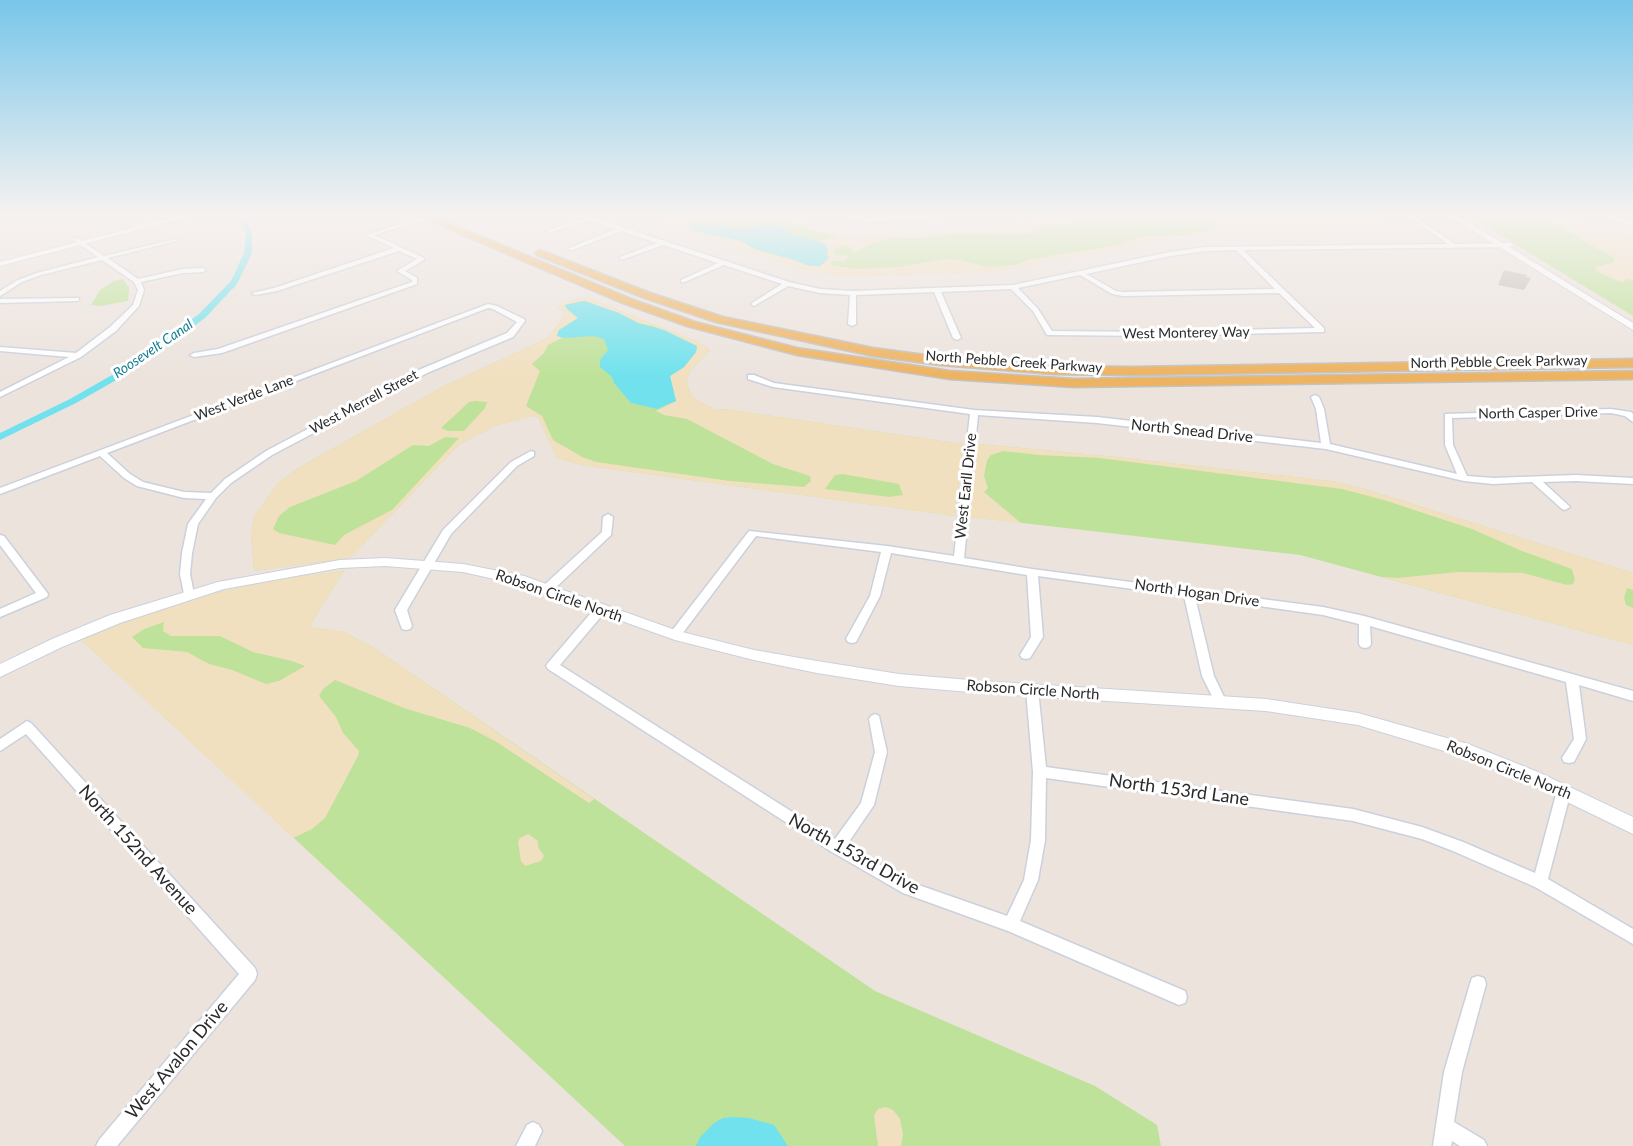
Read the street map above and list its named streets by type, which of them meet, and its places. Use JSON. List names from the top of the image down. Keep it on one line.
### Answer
{"streets":{"main road":["North Pebble Creek Parkway"],"street":["West Monterey Way","West Verde Lane","West Merrell Street","North Casper Drive","North Snead Drive","West Earll Drive","North Hogan Drive","Robson Circle North","North 153rd Lane","North 152nd Avenue","North 153rd Drive","West Avalon Drive"]},"crossings":[["West Verde Lane","West Merrell Street"],["West Merrell Street","Robson Circle North"],["North Casper Drive","North Snead Drive"],["North Snead Drive","West Earll Drive"],["West Earll Drive","North Hogan Drive"],["North Hogan Drive","Robson Circle North"],["Robson Circle North","North 153rd Drive"],["North 152nd Avenue","West Avalon Drive"]],"water":["Roosevelt Canal"]}
